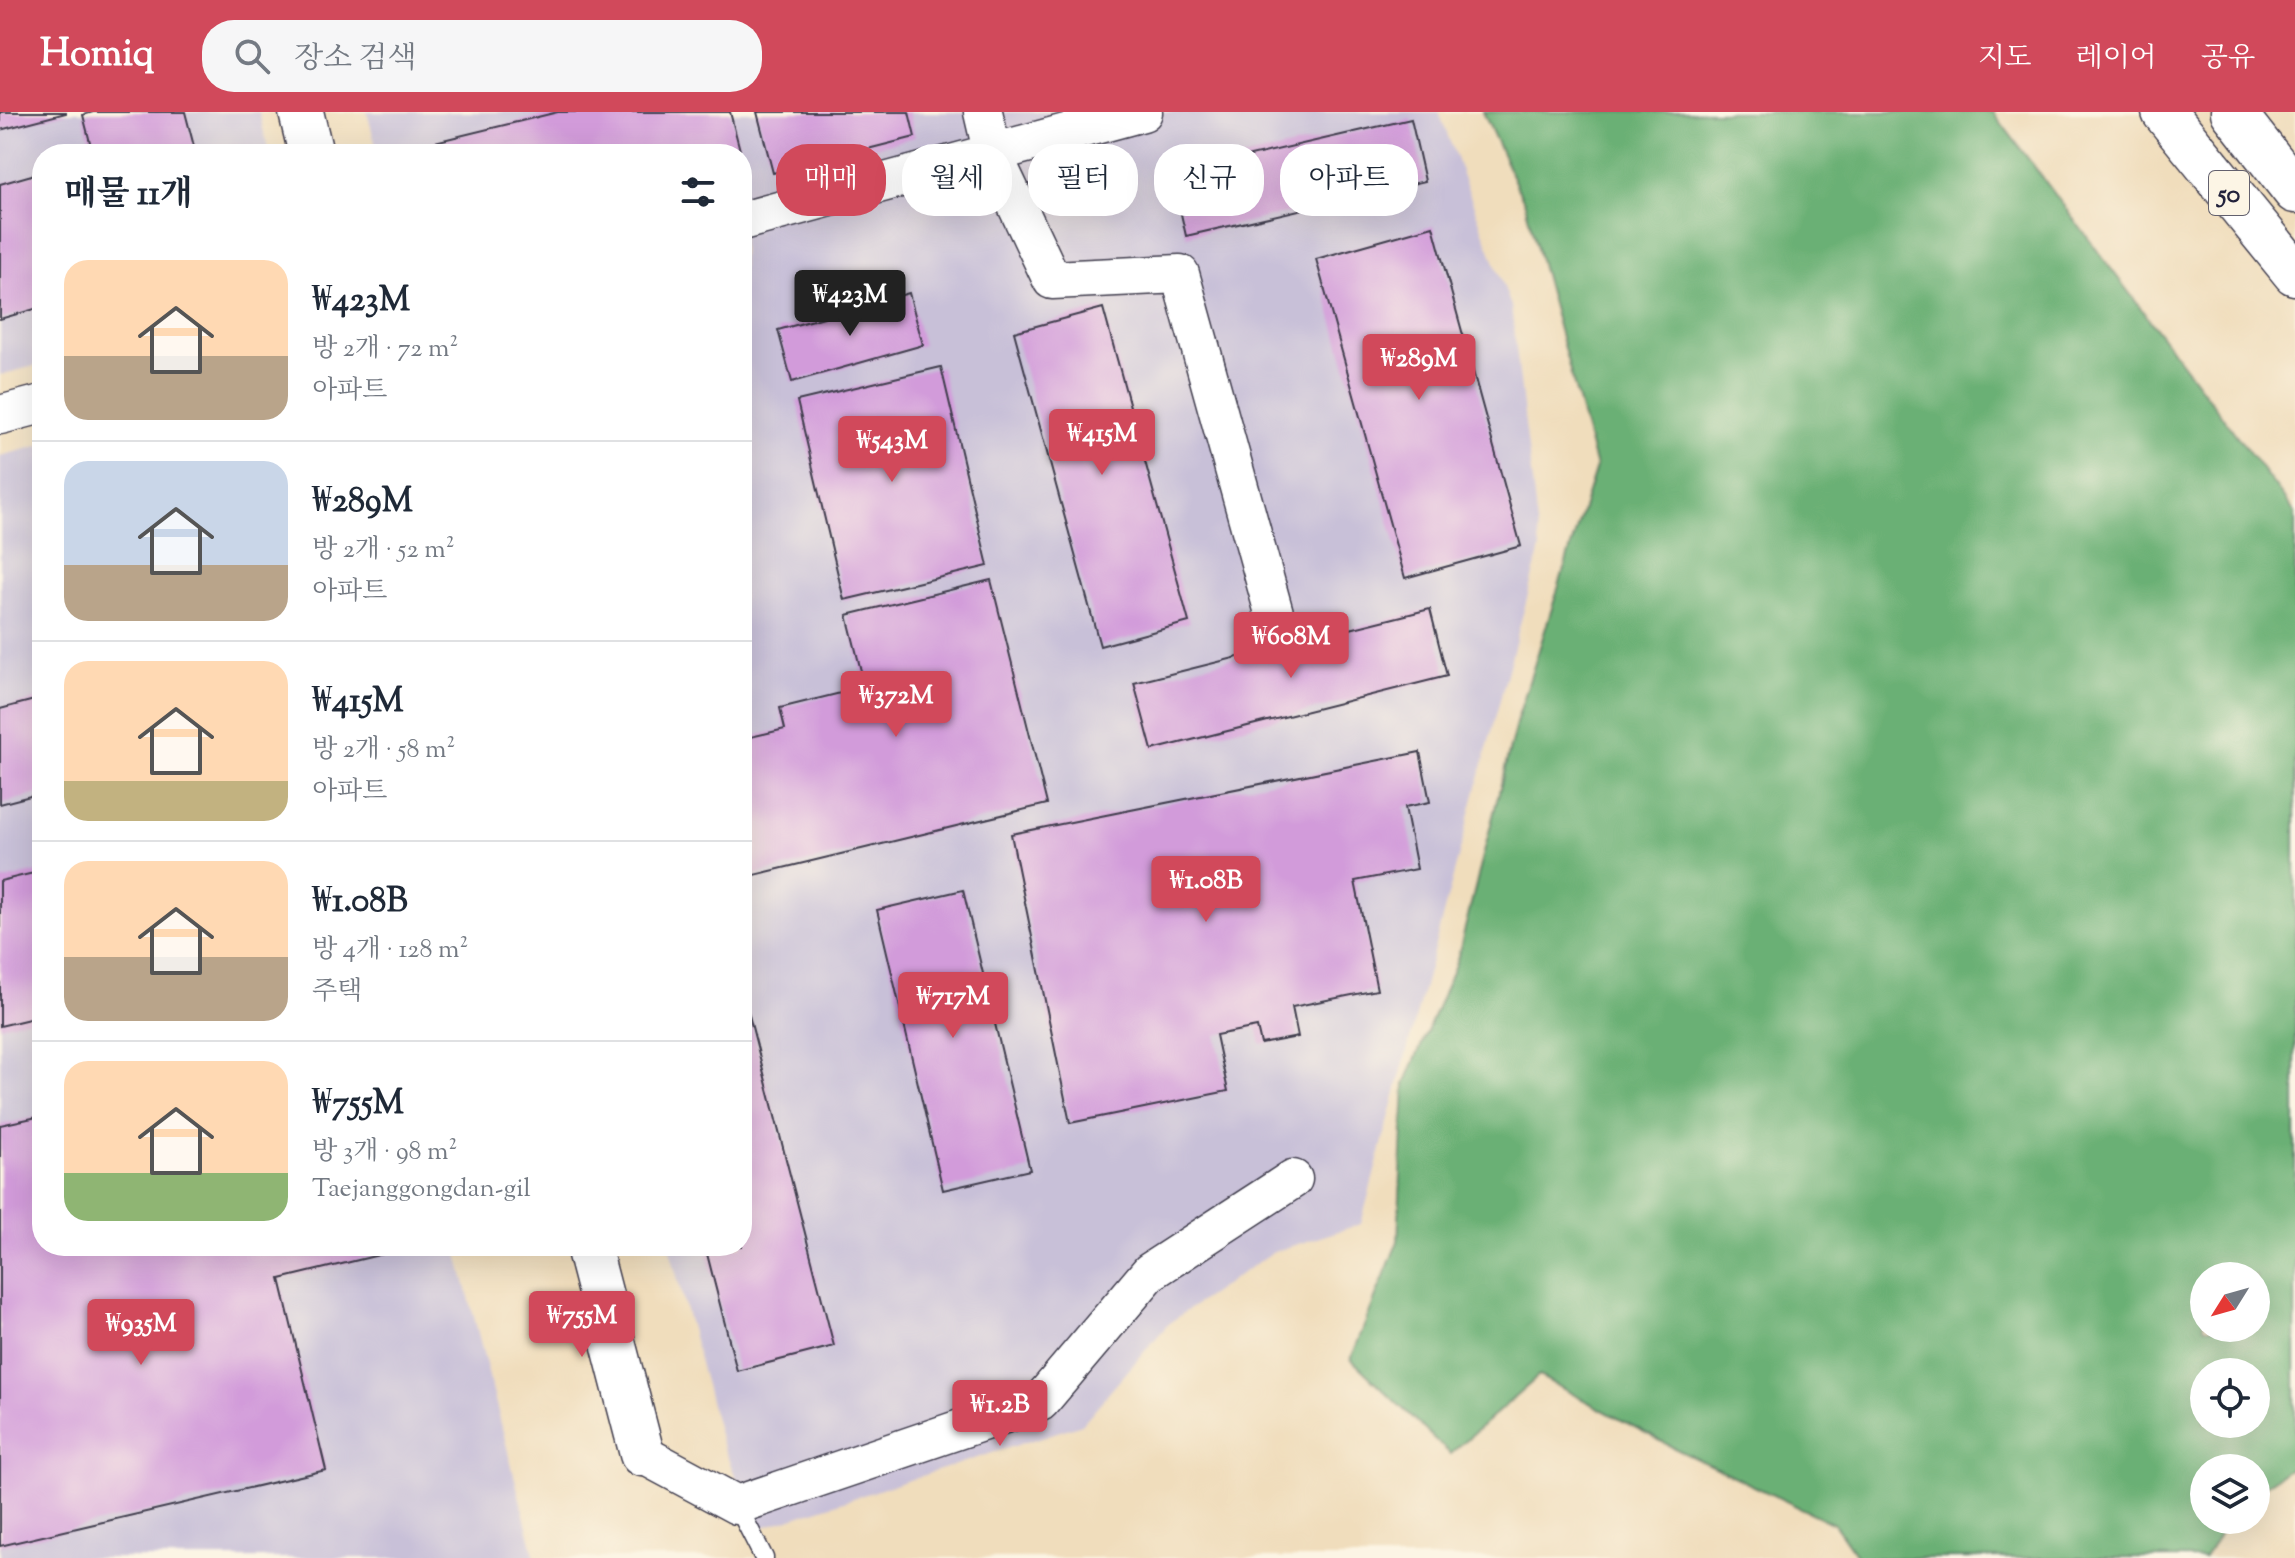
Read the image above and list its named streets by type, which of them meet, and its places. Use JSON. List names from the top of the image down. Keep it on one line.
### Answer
{"streets":{"main road":["50"]},"north":"bottom left","page":{"header":"Homiq","search":"장소 검색","nav":["지도","레이어","공유"],"chip":["매매","월세","필터","신규","아파트"],"heading":"매물 11개","list":[{"name":"₩423M","note":"방 2개 · 72 m² · 아파트"},{"name":"₩289M","note":"방 2개 · 52 m² · 아파트"},{"name":"₩415M","note":"방 2개 · 58 m² · 아파트"},{"name":"₩1.08B","note":"방 4개 · 128 m² · 주택"},{"name":"₩755M","note":"방 3개 · 98 m² · Taejanggongdan-gil"}],"price":["₩423M","₩289M","₩415M","₩543M","₩608M","₩372M","₩1.08B","₩717M","₩755M","₩935M","₩1.2B"]}}
